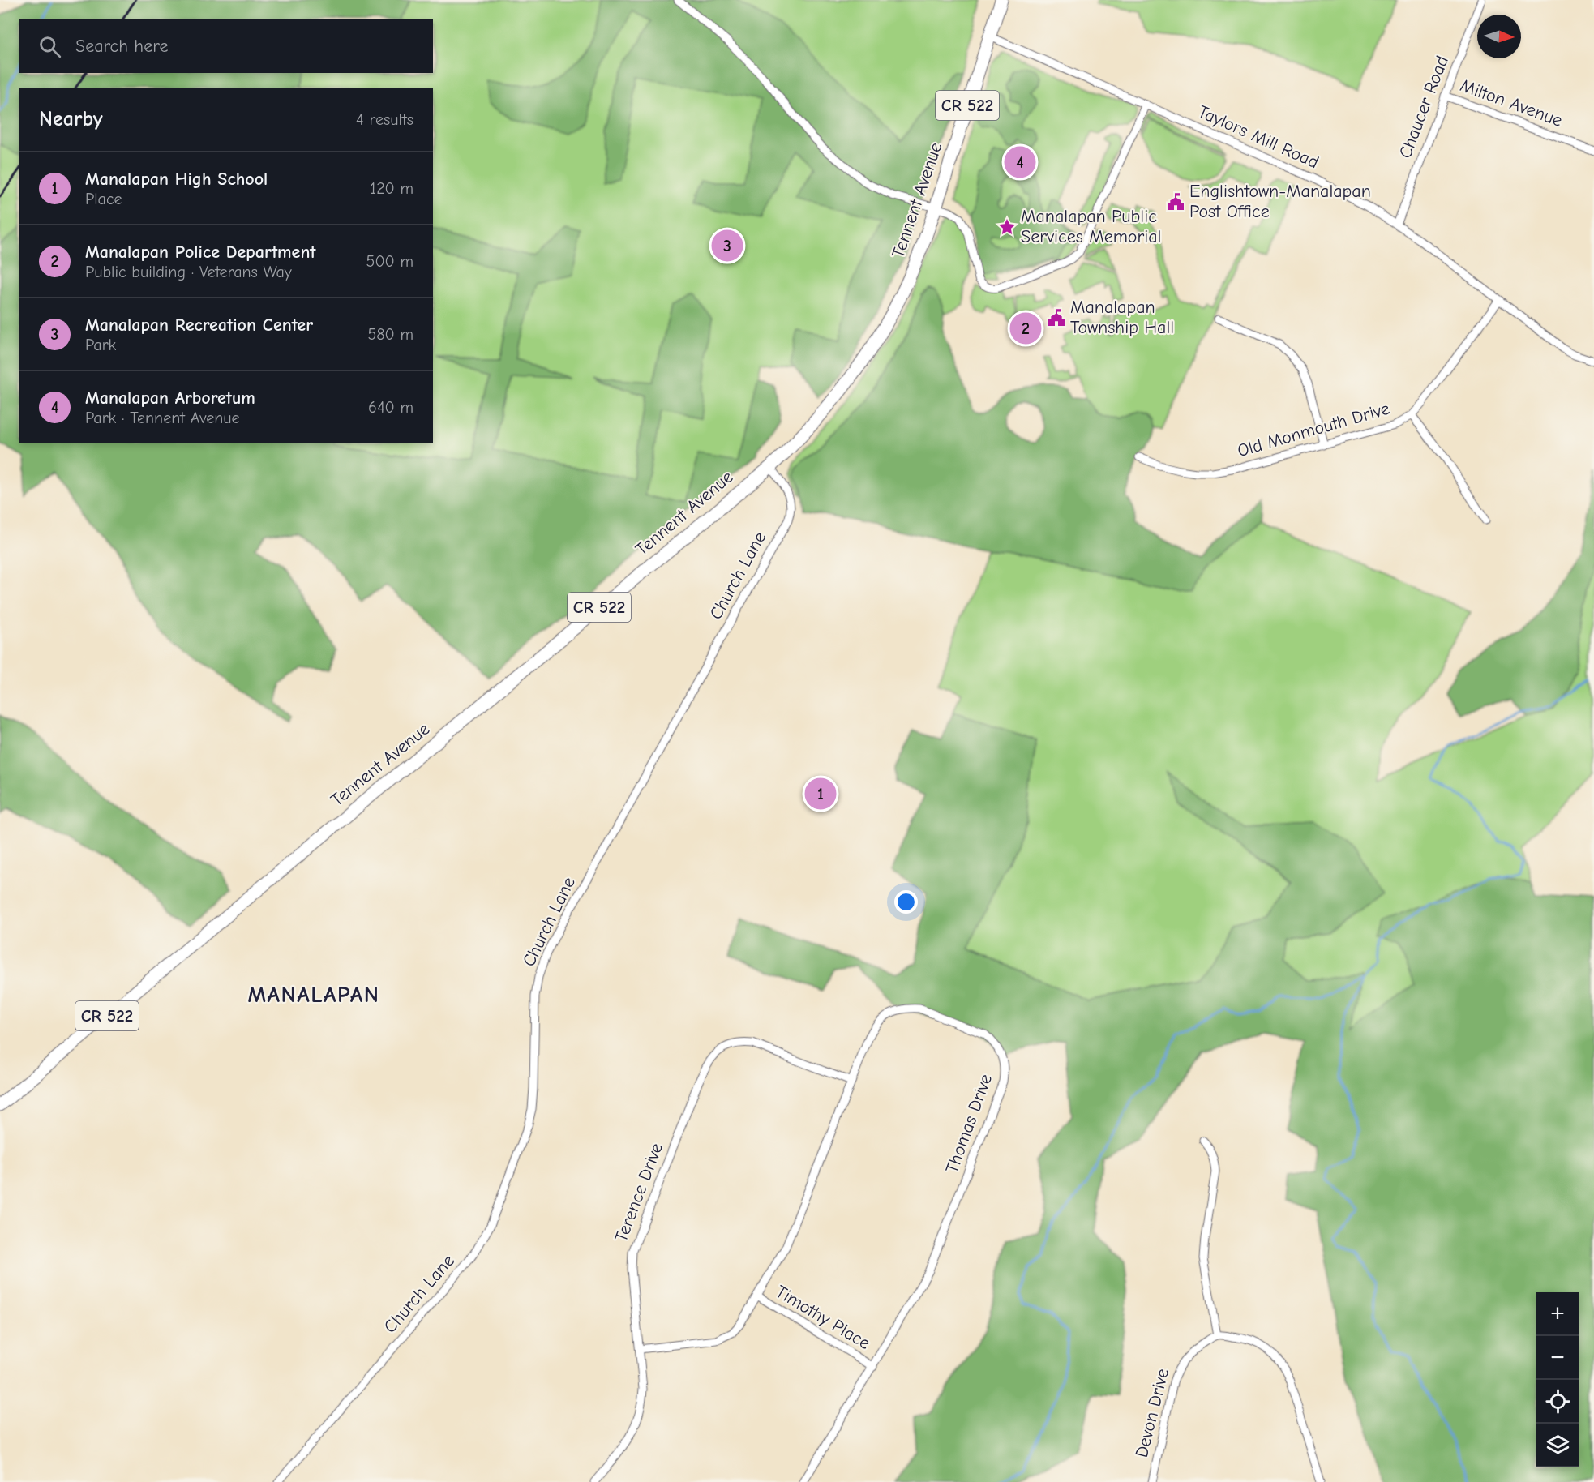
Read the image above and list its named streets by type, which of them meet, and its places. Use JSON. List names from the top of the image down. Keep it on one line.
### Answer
{"streets":{"main road":["CR 522","Tennent Avenue"],"street":["Milton Avenue","Chaucer Road","Taylors Mill Road","Old Monmouth Drive","Church Lane","Thomas Drive","Terence Drive","Timothy Place","Devon Drive"]},"crossings":[["Milton Avenue","Chaucer Road"],["Chaucer Road","Taylors Mill Road"],["Taylors Mill Road","Tennent Avenue"],["Taylors Mill Road","Old Monmouth Drive"],["Tennent Avenue","Church Lane"],["Thomas Drive","Terence Drive"],["Thomas Drive","Timothy Place"]],"districts":["MANALAPAN"],"places":{"public building":["Englishtown-Manalapan Post Office","Manalapan Township Hall"],"place":["Manalapan Public Services Memorial"]},"north":"right","page":{"search":"Search here","heading":["Nearby","4 results"],"pins":["4","3","2","1"],"list":[{"mark":"1","name":"Manalapan High School","note":"Place","value":"120 m"},{"mark":"2","name":"Manalapan Police Department","note":"Public building · Veterans Way","value":"500 m"},{"mark":"3","name":"Manalapan Recreation Center","note":"Park","value":"580 m"},{"mark":"4","name":"Manalapan Arboretum","note":"Park · Tennent Avenue","value":"640 m"}],"map_buttons":["+","−"]}}
